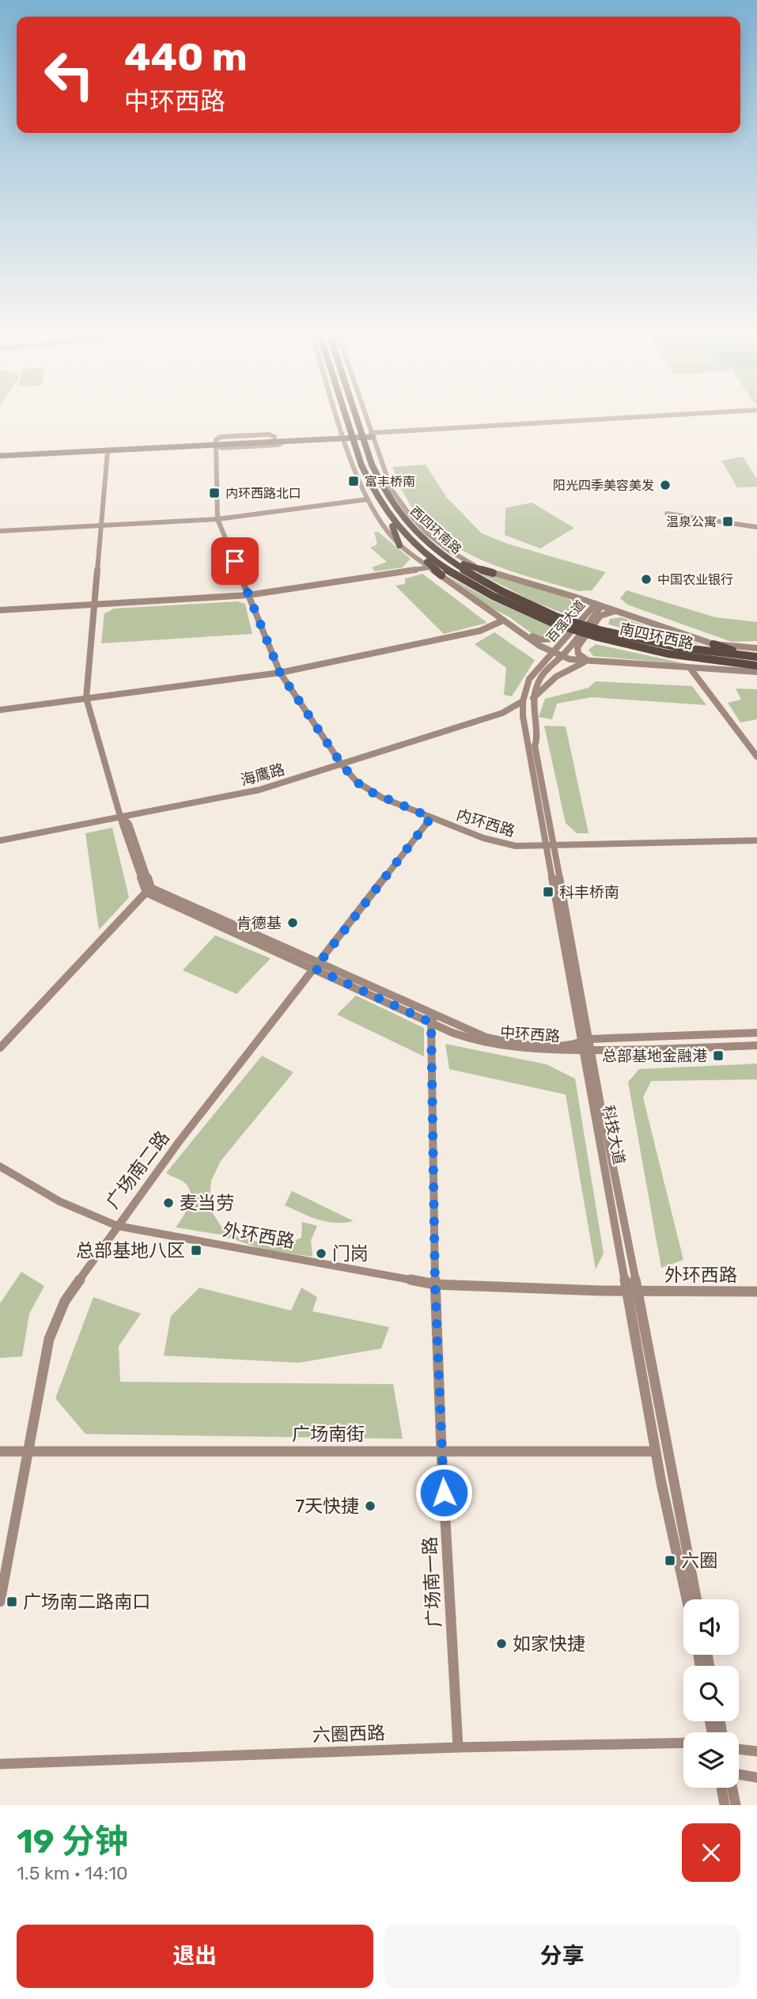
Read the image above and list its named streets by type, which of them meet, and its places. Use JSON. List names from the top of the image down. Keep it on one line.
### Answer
{"streets":{"highway":["西四环南路","南四环西路"],"main road":["科技大道"],"street":["百强大道","海鹰路","内环西路","中环西路","广场南二路","外环西路","广场南街","广场南一路","六圈西路"]},"crossings":[["西四环南路","百强大道"],["西四环南路","南四环西路"],["西四环南路","科技大道"],["百强大道","南四环西路"],["百强大道","科技大道"],["南四环西路","科技大道"],["海鹰路","内环西路"],["海鹰路","科技大道"],["内环西路","科技大道"],["内环西路","广场南二路"],["中环西路","科技大道"],["中环西路","广场南二路"],["中环西路","广场南一路"],["科技大道","外环西路"],["科技大道","广场南街"],["广场南二路","外环西路"],["广场南二路","广场南街"],["外环西路","广场南一路"],["广场南街","广场南一路"],["广场南一路","六圈西路"]],"places":{"transit":["富丰桥南","内环西路北口","温泉公寓","科丰桥南","总部基地金融港","总部基地八区","六圈","广场南二路南口"],"other":["阳光四季美容美发","中国农业银行","肯德基","麦当劳","门岗","7天快捷","如家快捷"]},"page":{"turn":["440 m","中环西路"],"heading":["19 分钟","1.5 km · 14:10"],"buttons":["退出","分享"]}}
